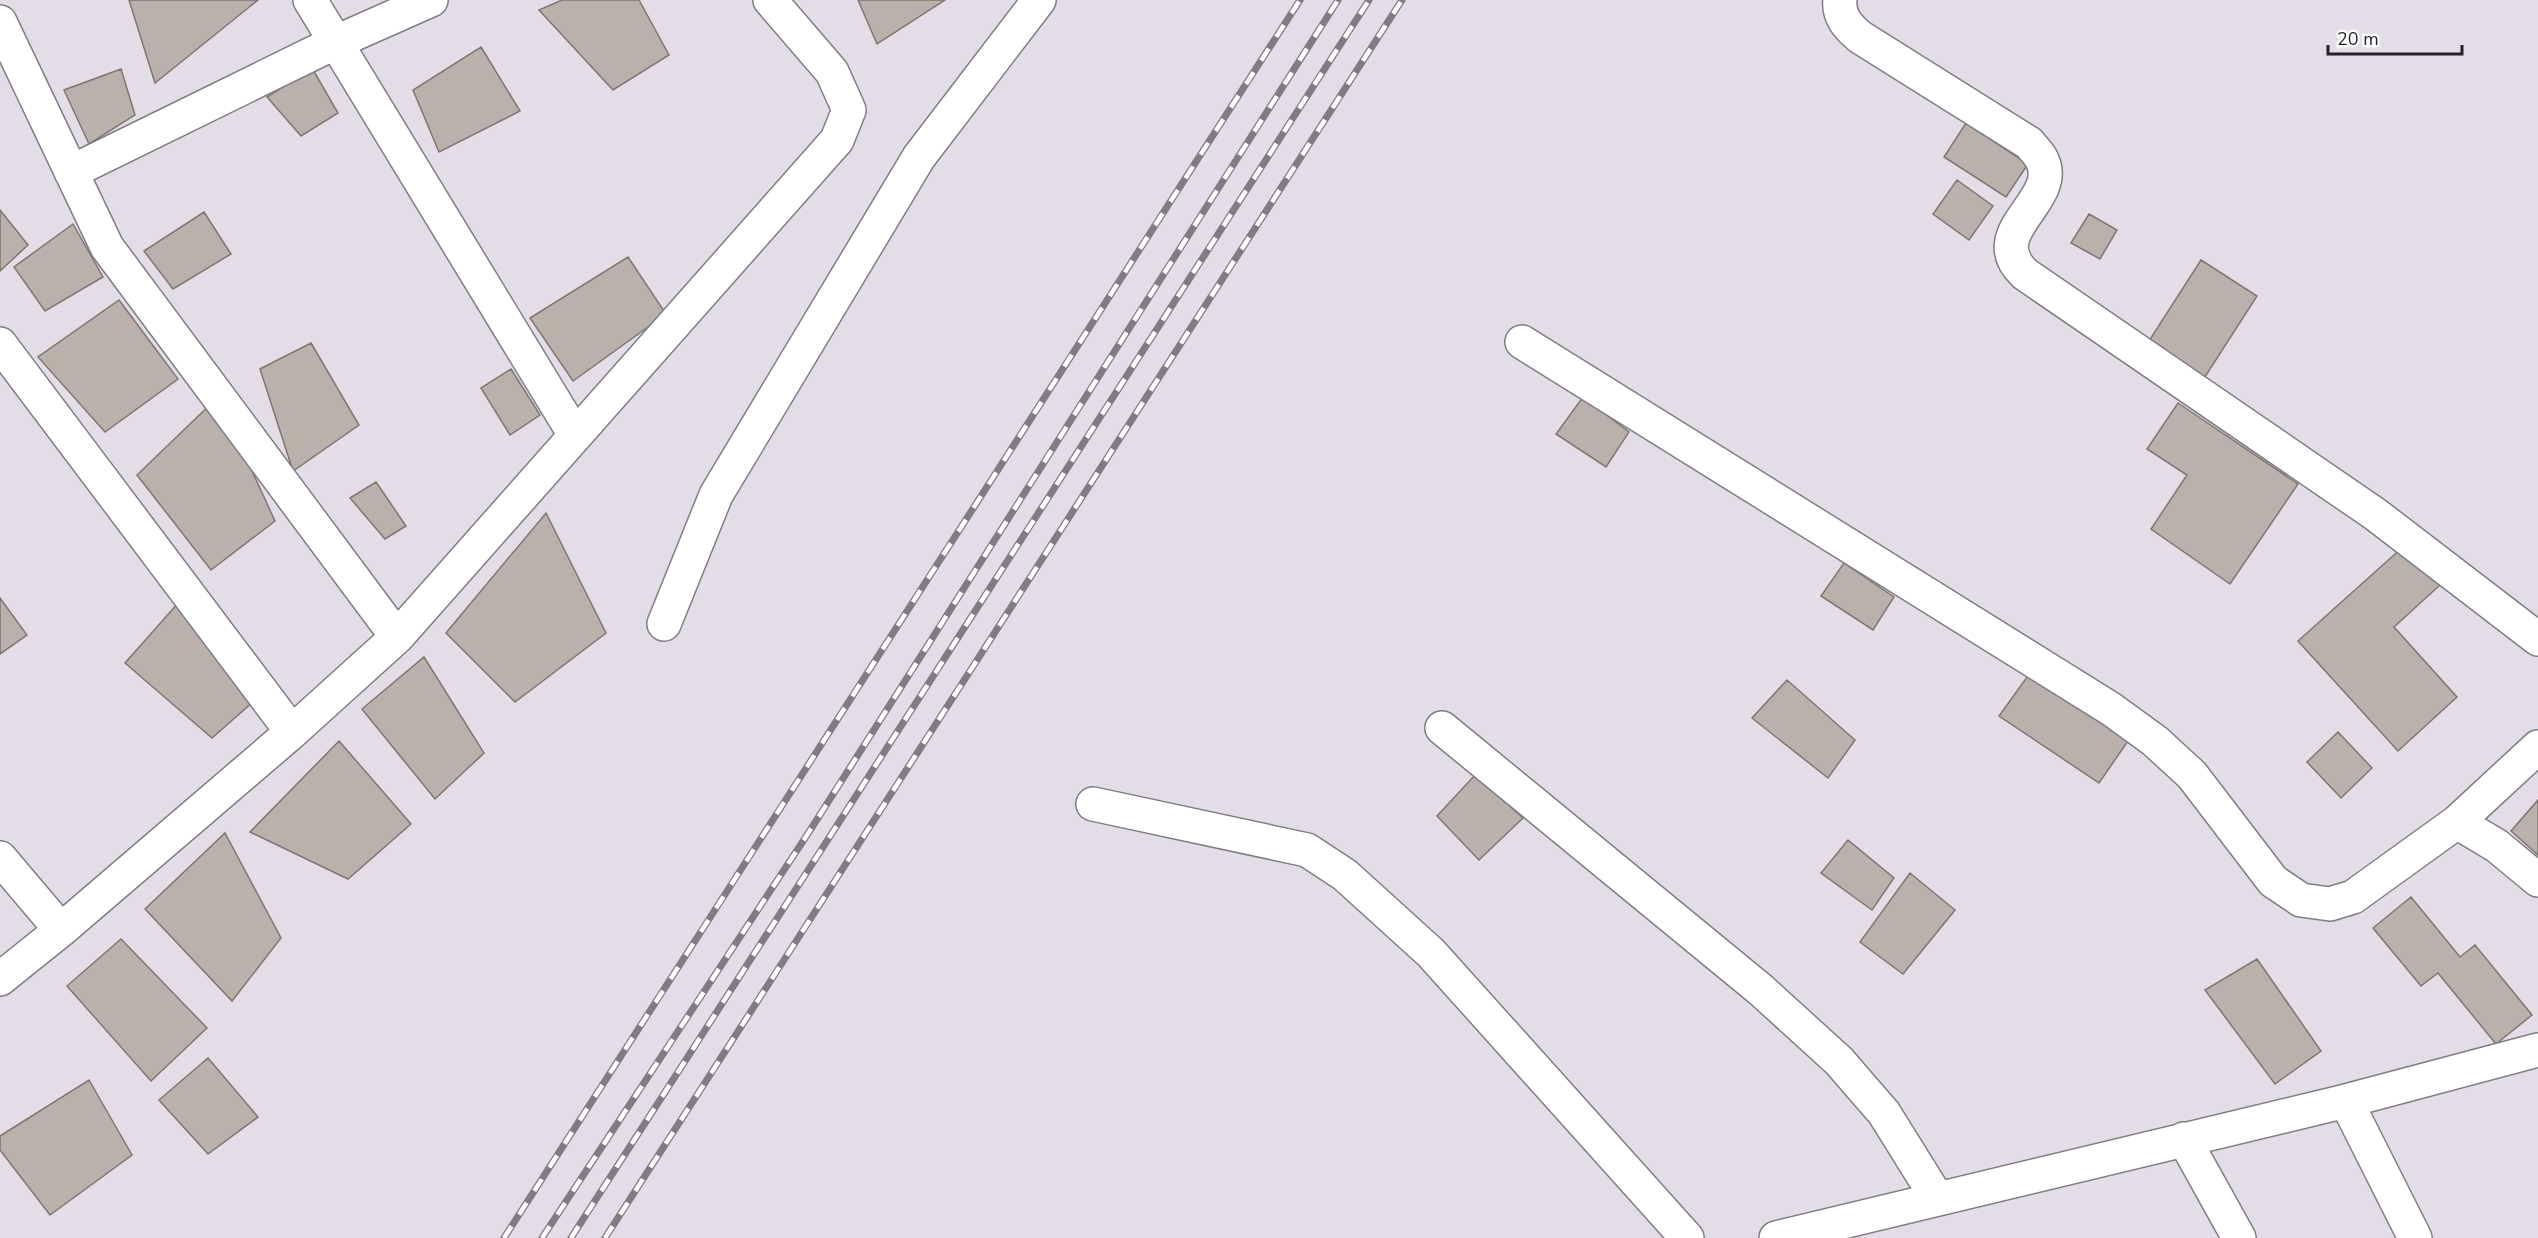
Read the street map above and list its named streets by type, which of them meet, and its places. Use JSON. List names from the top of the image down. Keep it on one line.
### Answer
{"scale_bar":"20 m"}
